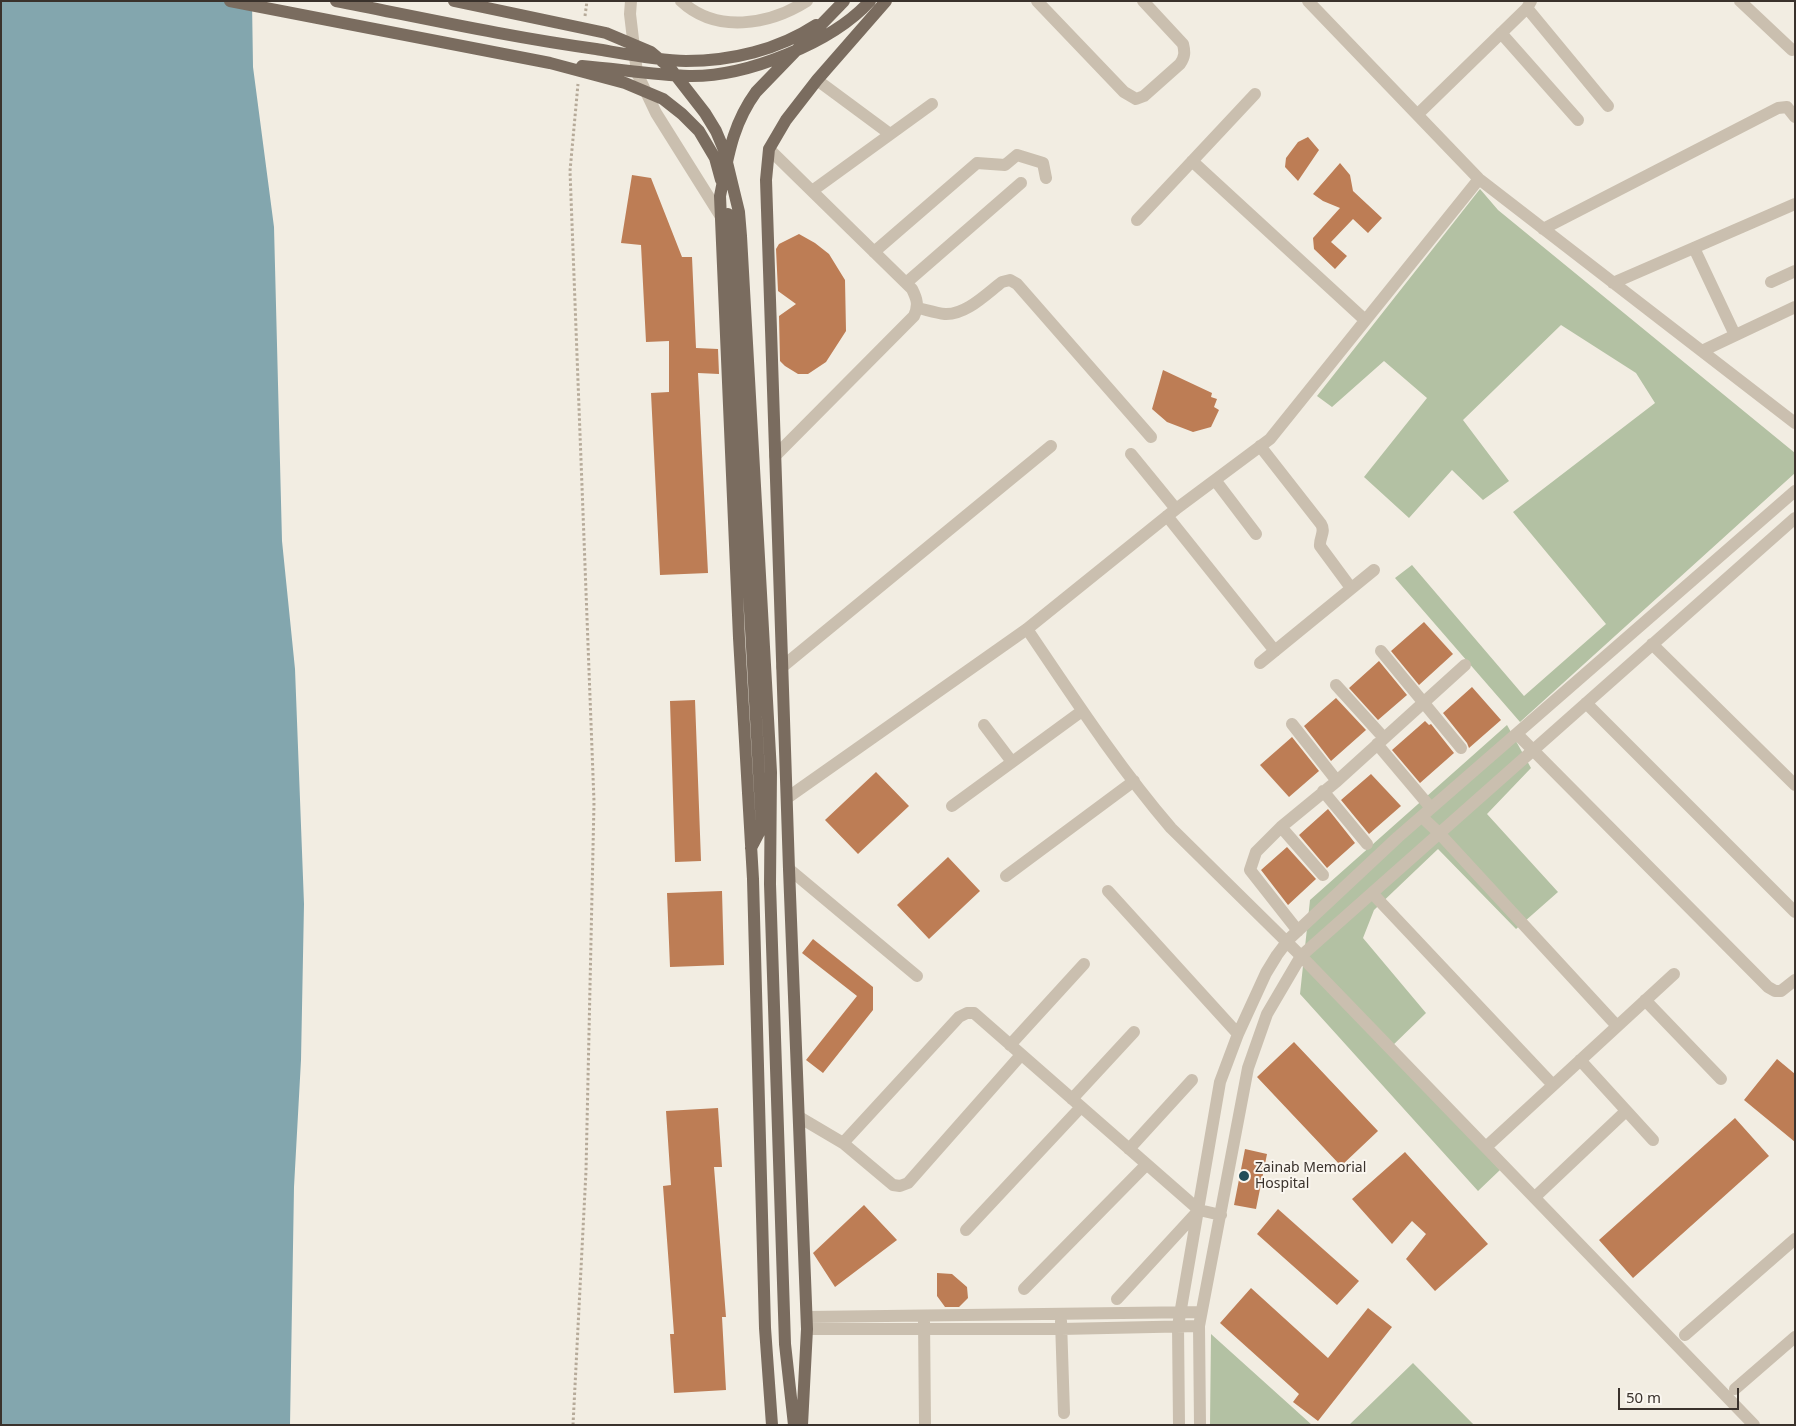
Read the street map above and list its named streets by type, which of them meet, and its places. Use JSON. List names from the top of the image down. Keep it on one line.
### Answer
{"places":["Zainab Memorial Hospital"],"scale_bar":"50 m"}
